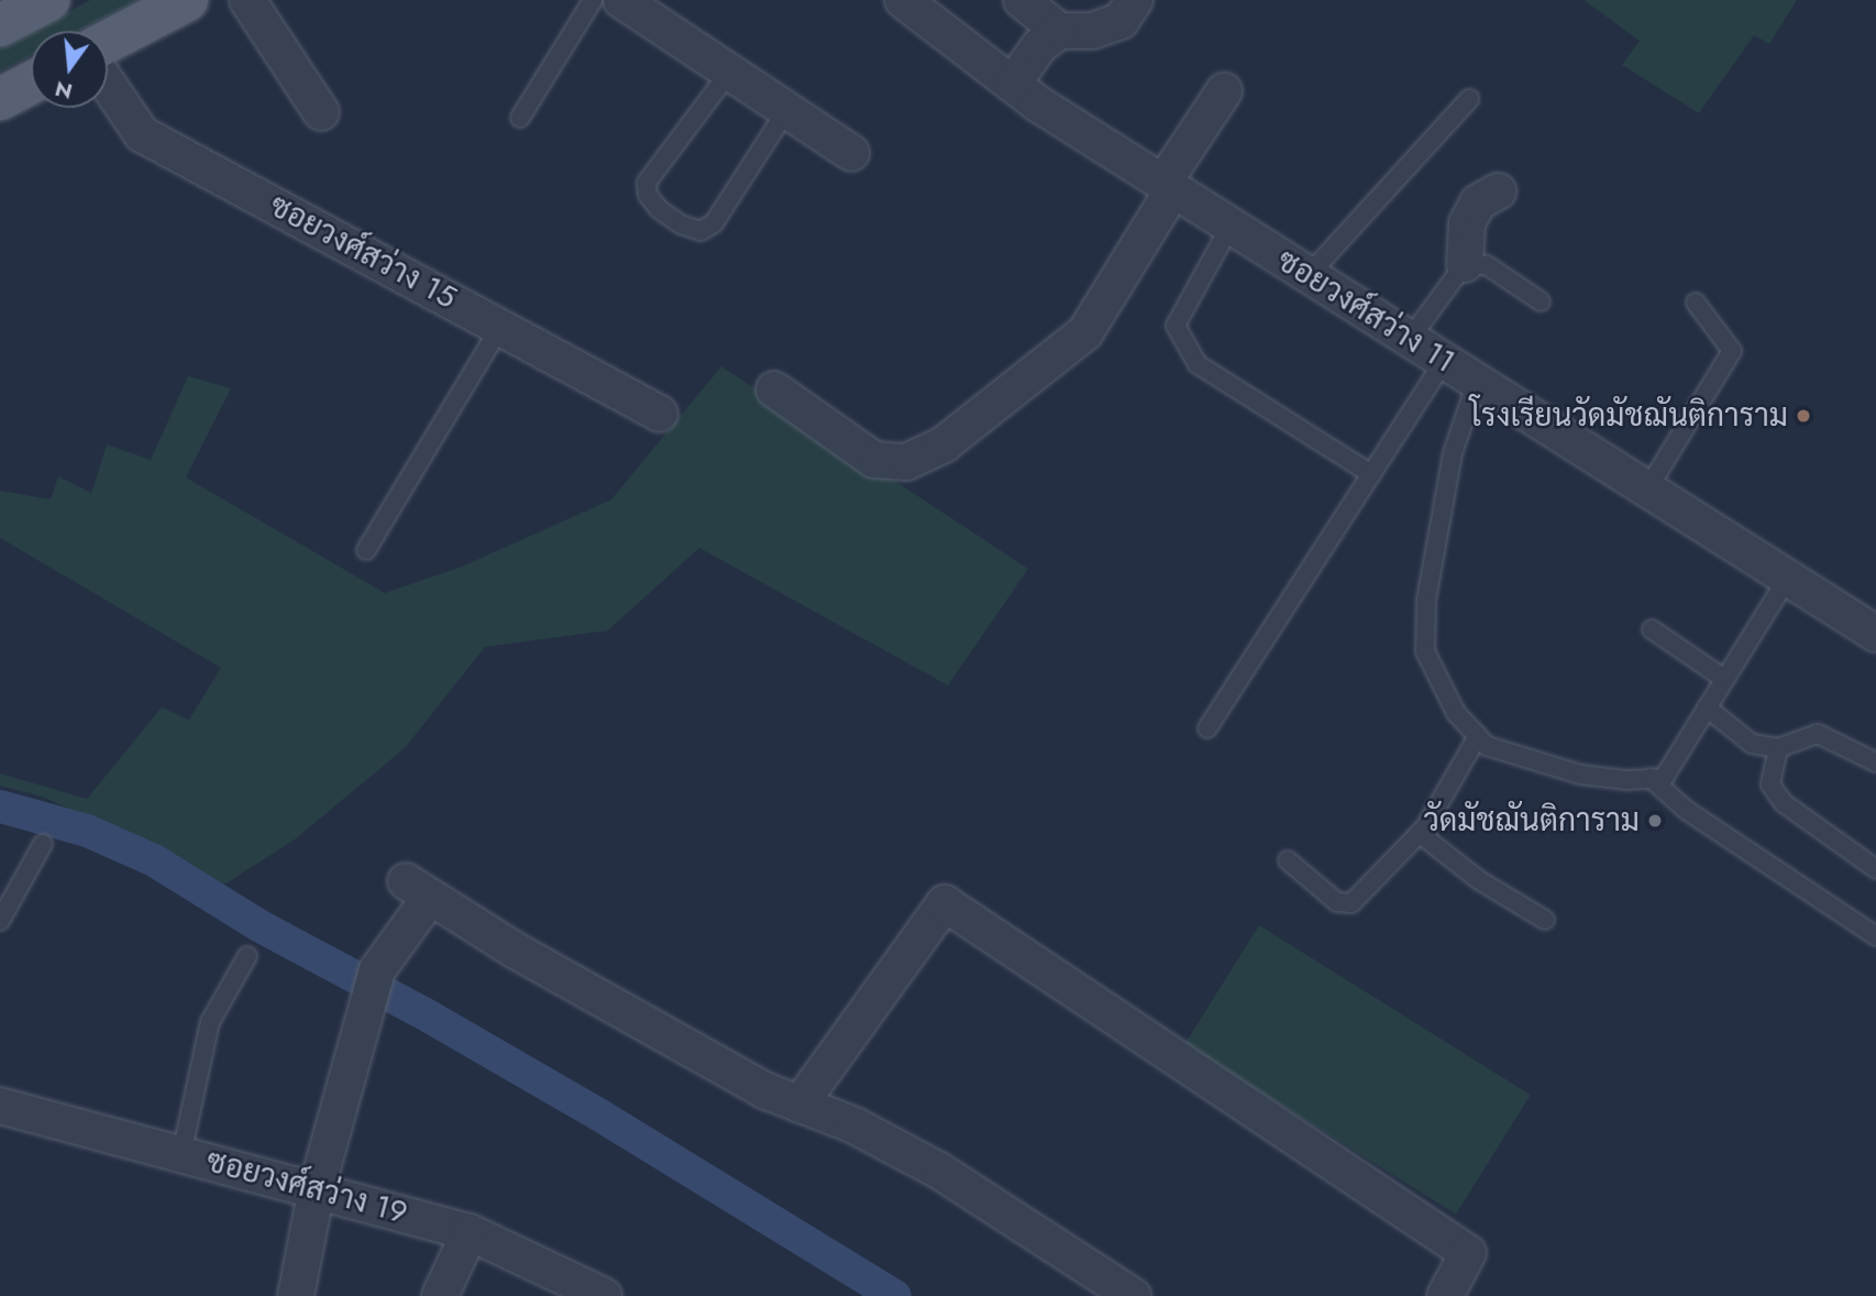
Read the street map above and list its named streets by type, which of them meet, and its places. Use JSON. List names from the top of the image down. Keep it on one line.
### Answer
{"streets":{"street":["ซอยวงศ์สว่าง 15","ซอยวงศ์สว่าง 11","ซอยวงศ์สว่าง 19"]},"places":["โรงเรียนวัดมัชฌันติการาม","วัดมัชฌันติการาม"],"north":"bottom"}
